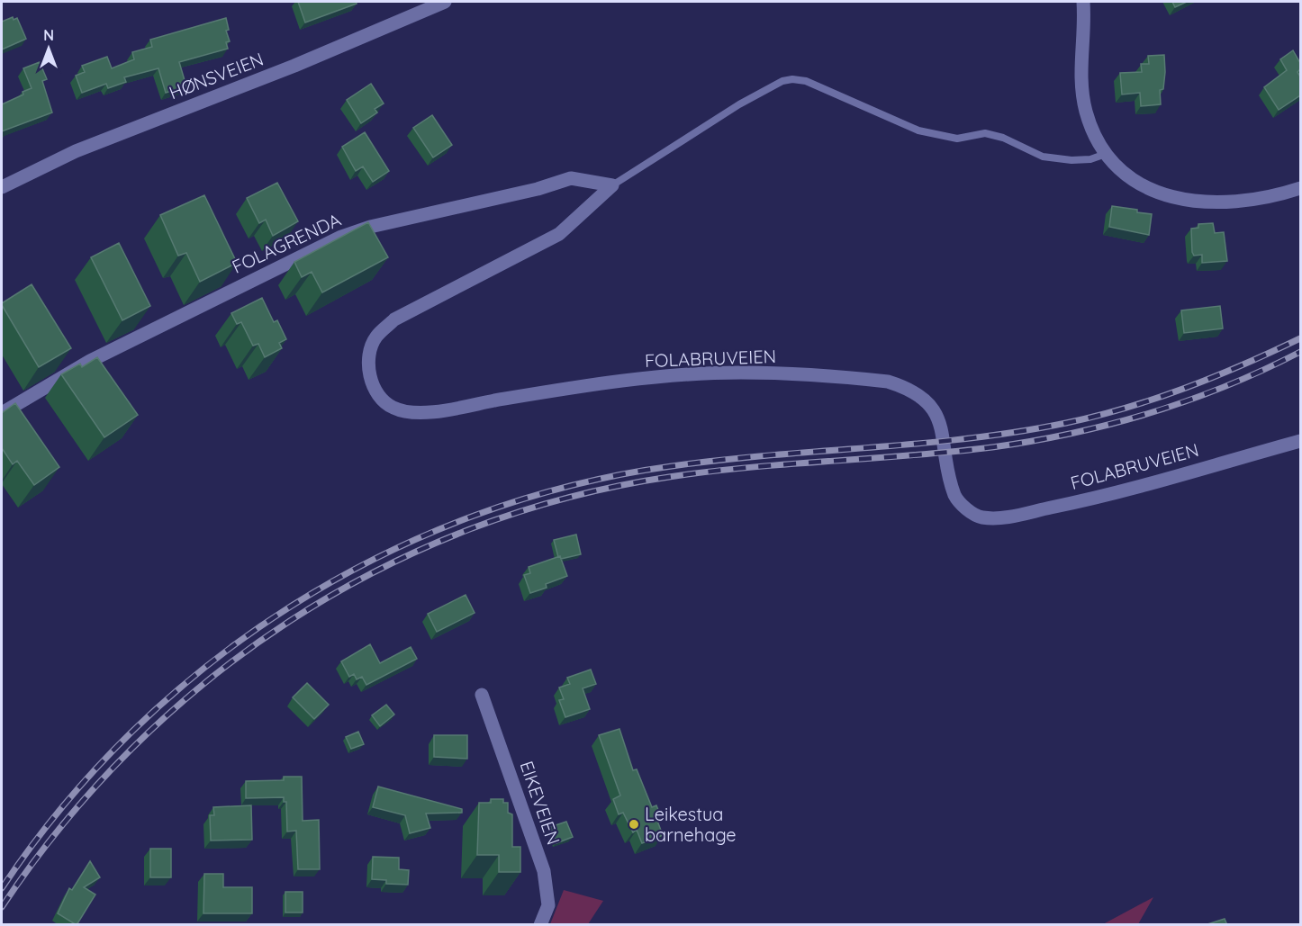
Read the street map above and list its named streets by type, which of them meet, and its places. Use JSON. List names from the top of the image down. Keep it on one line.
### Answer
{"streets":{"street":["HØNSVEIEN","FOLAGRENDA","FOLABRUVEIEN","EIKEVEIEN"]},"crossings":[["FOLAGRENDA","FOLABRUVEIEN"]],"places":["Leikestua barnehage"],"north":"top"}
